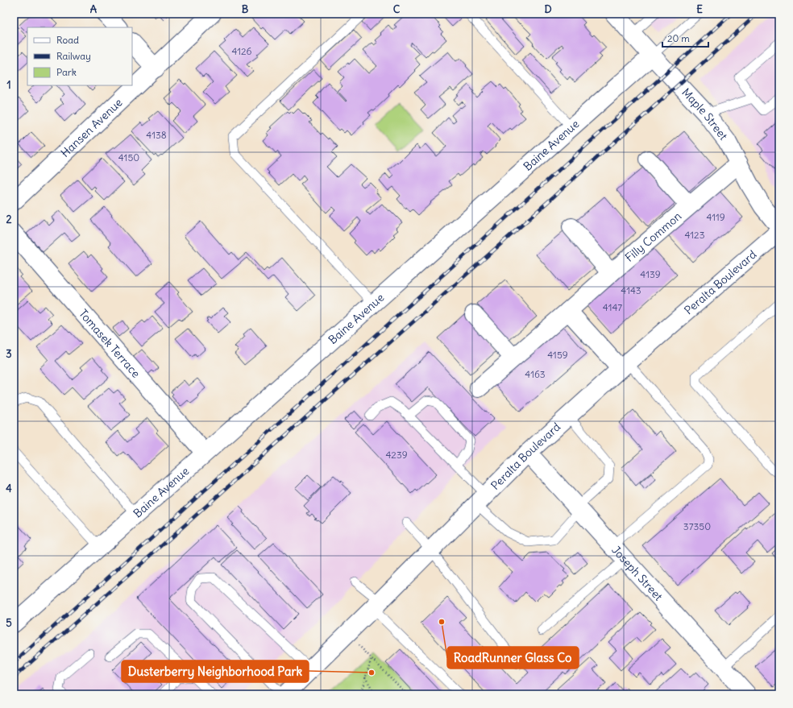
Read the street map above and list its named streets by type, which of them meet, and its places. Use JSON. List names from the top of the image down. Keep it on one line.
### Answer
{"streets":{"street":["Maple Street","Hansen Avenue","Baine Avenue","Filly Common","Peralta Boulevard","Tomasek Terrace","Joseph Street"]},"crossings":[["Maple Street","Baine Avenue"],["Maple Street","Filly Common"],["Baine Avenue","Tomasek Terrace"],["Peralta Boulevard","Joseph Street"]],"places":["RoadRunner Glass Co","Dusterberry Neighborhood Park"],"house_numbers":["4126","4138","4150","4119","4123","4139","4143","4147","4159","4163","4239","37350"],"legend":["Road","Railway","Park"],"scale_bar":"20 m","grid":{"columns":["A","B","C","D","E"],"rows":["1","2","3","4","5"]}}
